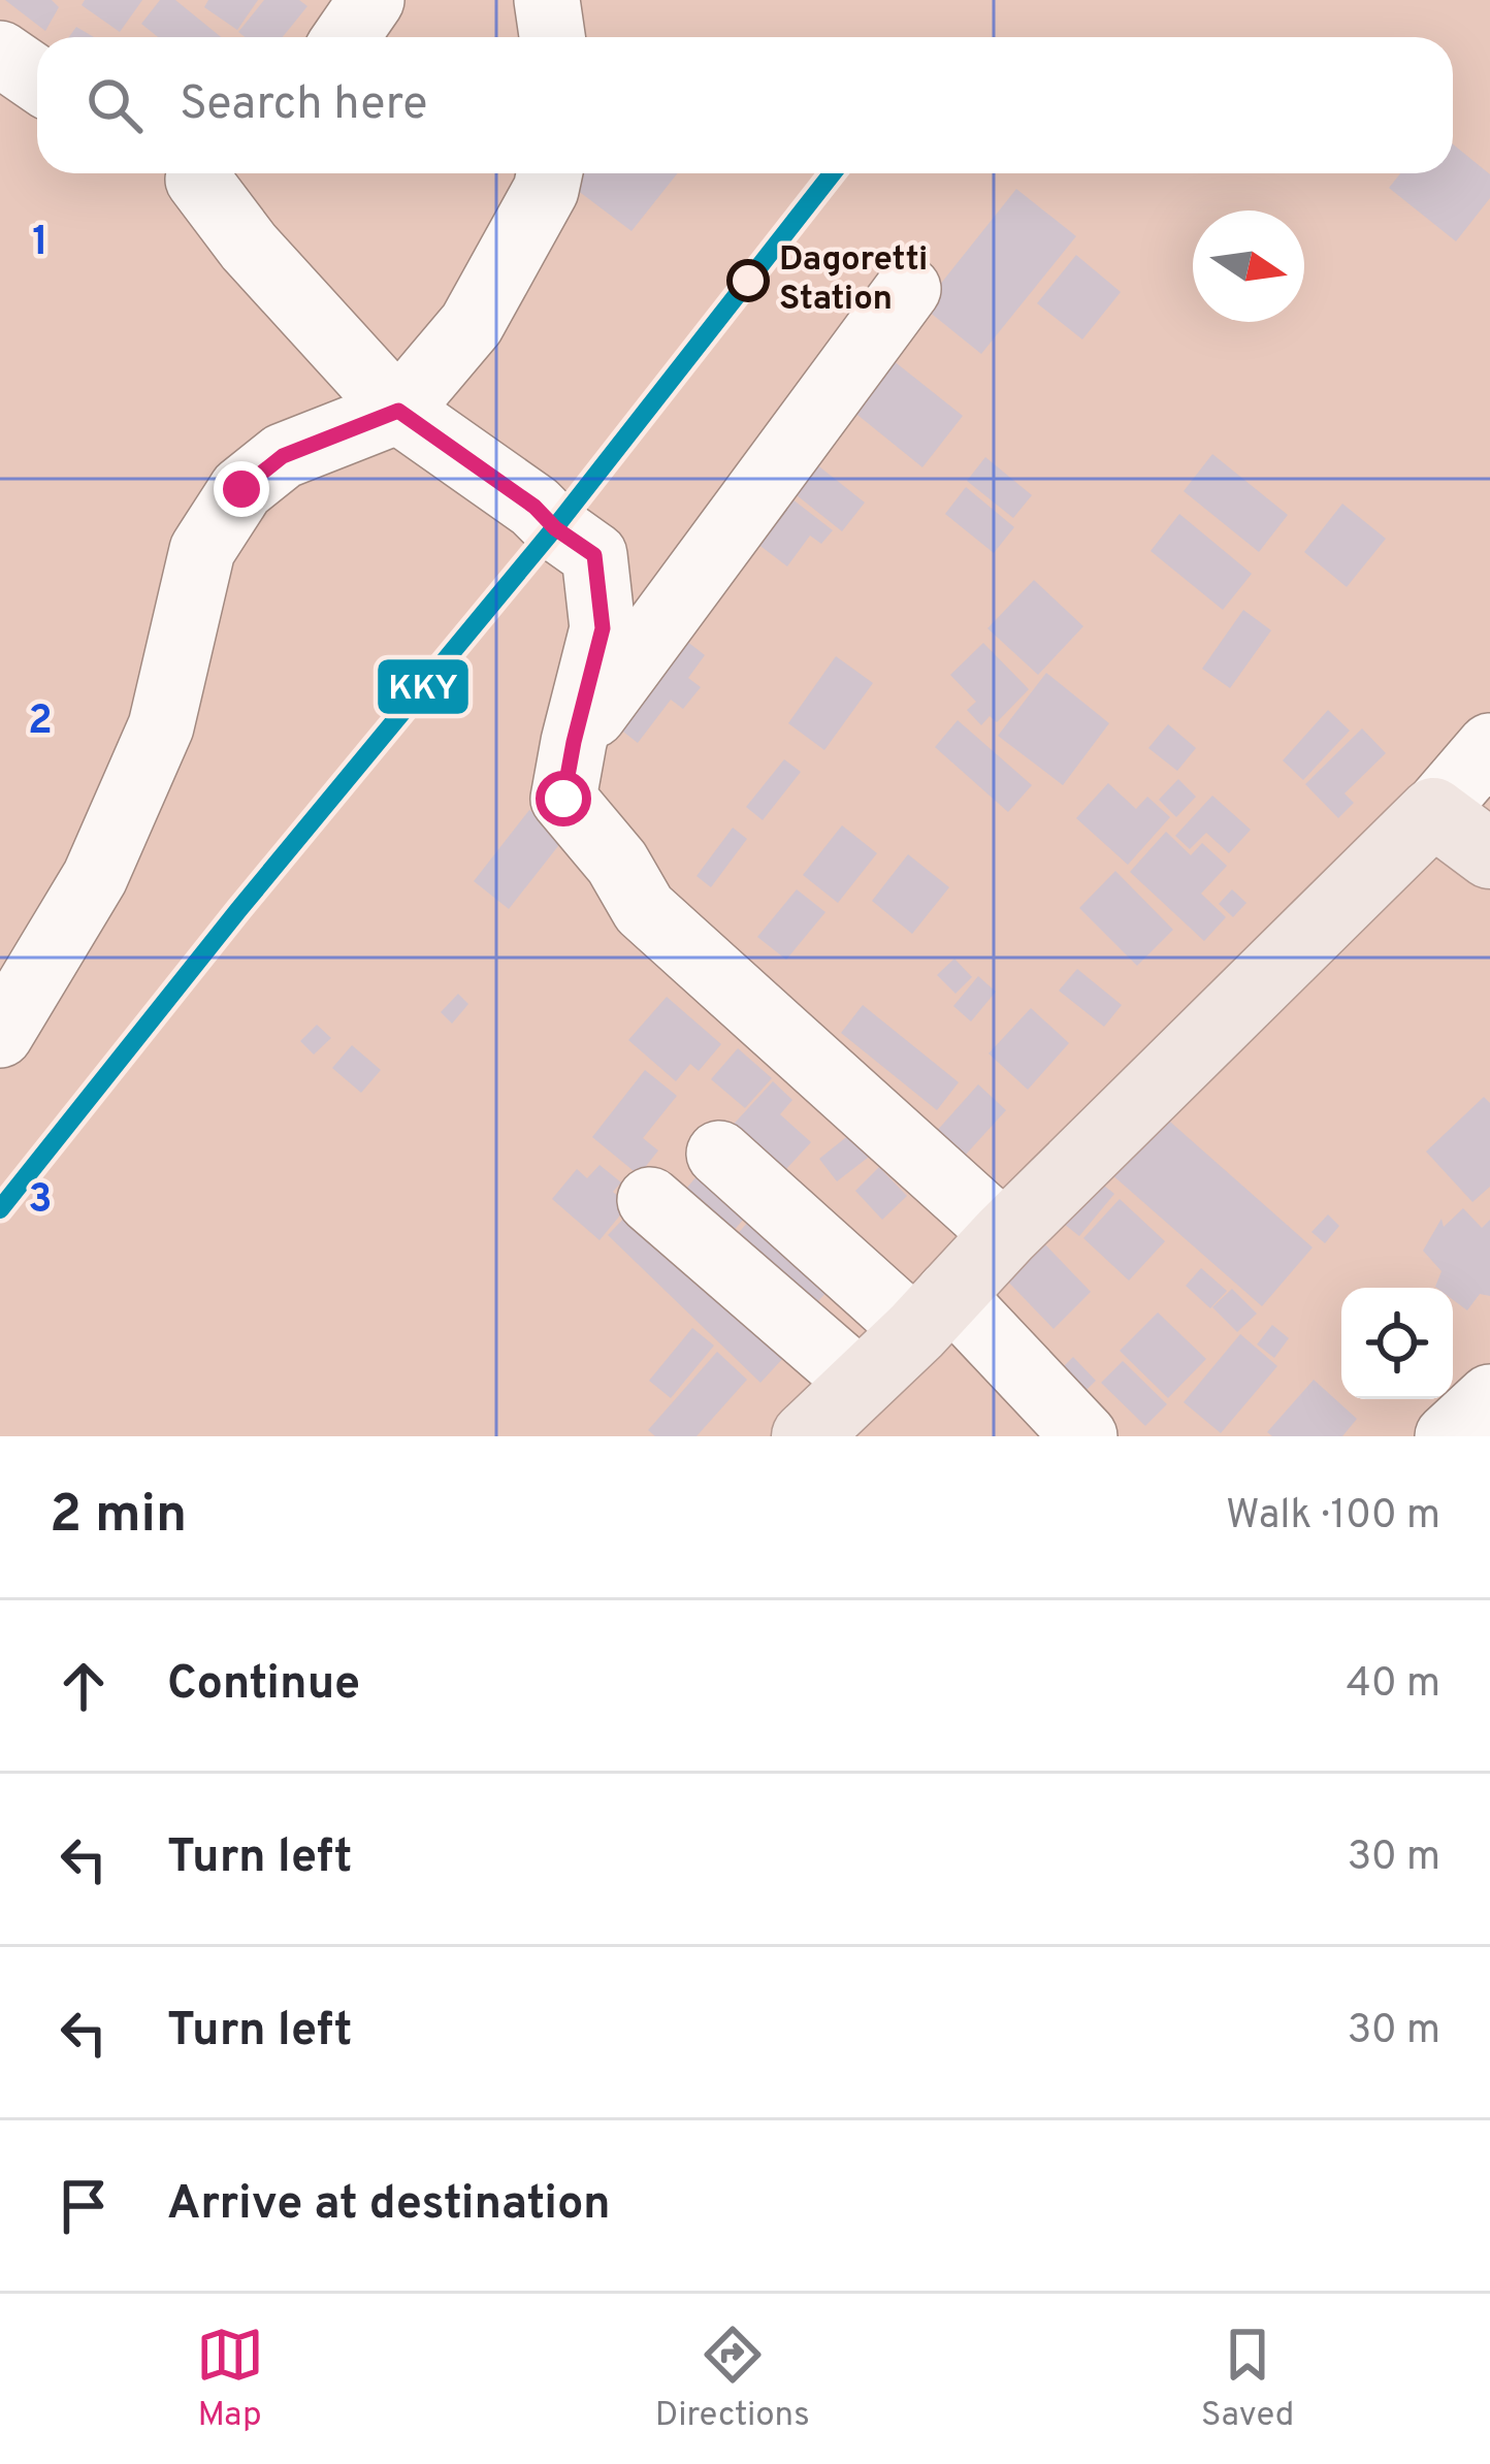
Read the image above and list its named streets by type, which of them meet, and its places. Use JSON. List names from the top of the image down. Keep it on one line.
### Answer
{"places":["Dagoretti Station"],"lines":["transit line KKY"],"north":"right","page":{"search":"Search here","heading":["2 min","Walk · 100 m"],"list":[["Continue","40 m"],["Turn left","30 m"],["Turn left","30 m"],"Arrive at destination"],"nav":["Map","Directions","Saved"]},"grid":{"rows":["1","2","3"]}}
